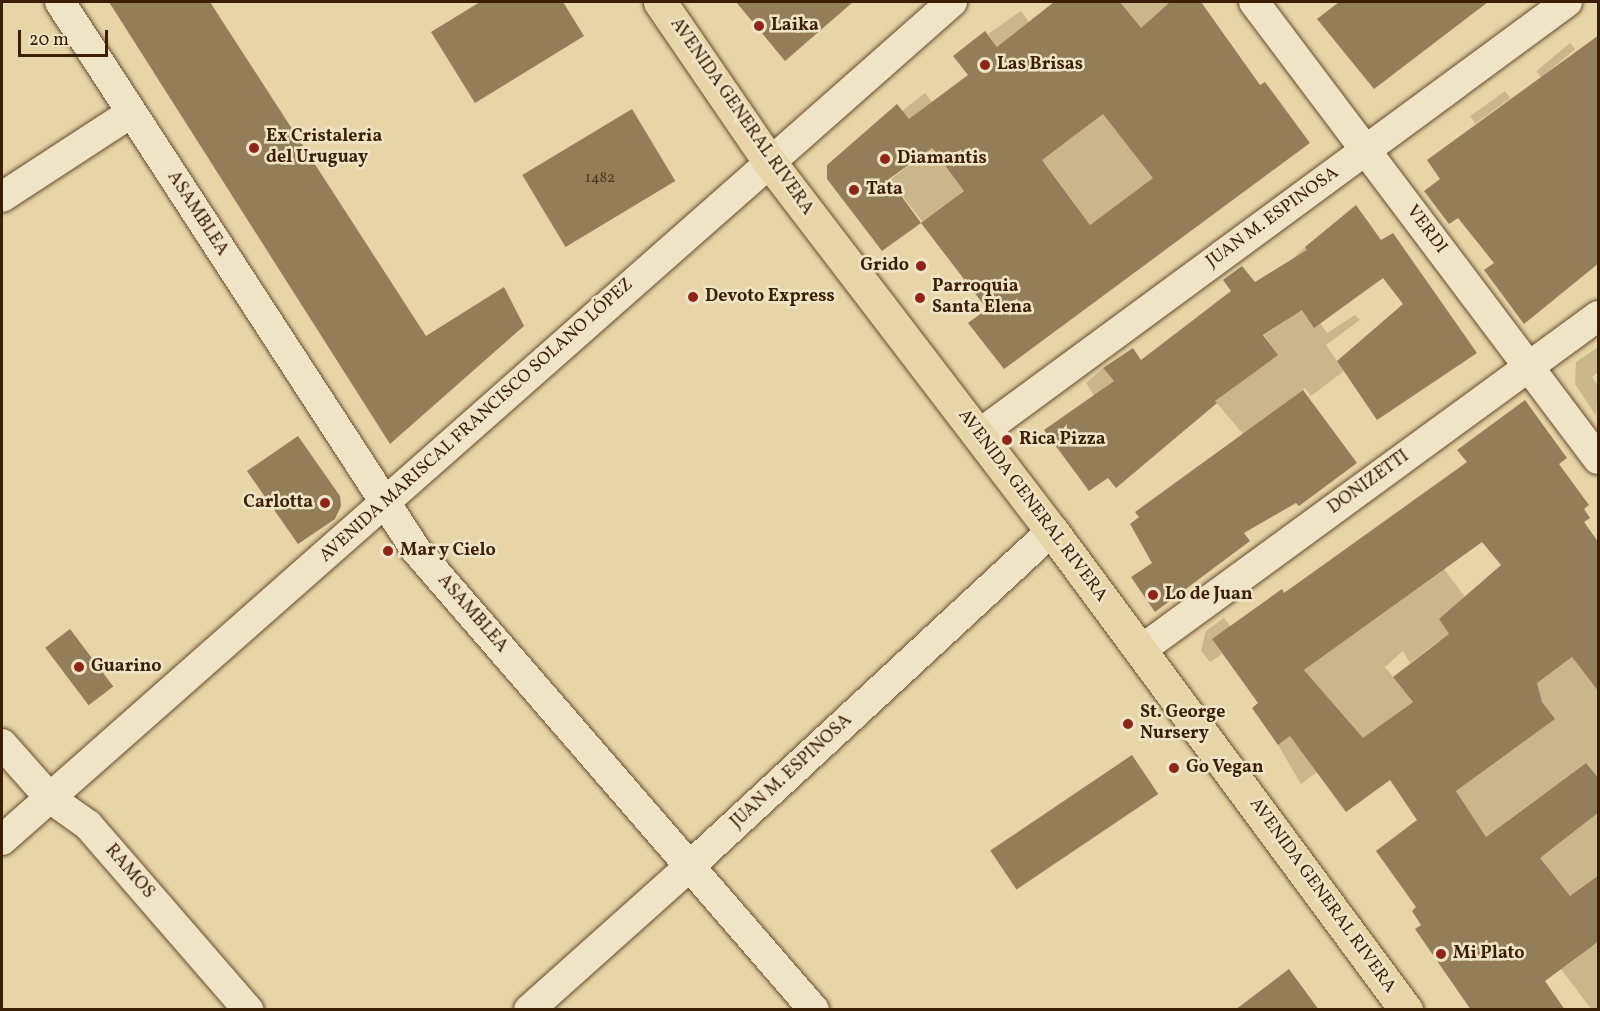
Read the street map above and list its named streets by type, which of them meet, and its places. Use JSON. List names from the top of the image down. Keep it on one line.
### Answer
{"streets":{"main road":["AVENIDA GENERAL RIVERA"],"street":["ASAMBLEA","JUAN M. ESPINOSA","VERDI","AVENIDA MARISCAL FRANCISCO SOLANO LÓPEZ","DONIZETTI","RAMOS"]},"crossings":[["AVENIDA GENERAL RIVERA","JUAN M. ESPINOSA"],["AVENIDA GENERAL RIVERA","AVENIDA MARISCAL FRANCISCO SOLANO LÓPEZ"],["AVENIDA GENERAL RIVERA","DONIZETTI"],["ASAMBLEA","JUAN M. ESPINOSA"],["ASAMBLEA","AVENIDA MARISCAL FRANCISCO SOLANO LÓPEZ"],["JUAN M. ESPINOSA","VERDI"],["VERDI","DONIZETTI"],["AVENIDA MARISCAL FRANCISCO SOLANO LÓPEZ","RAMOS"]],"places":["Laika","Las Brisas","Ex Cristaleria del Uruguay","Diamantis","Tata","Grido","Devoto Express","Parroquia Santa Elena","Rica Pizza","Carlotta","Mar y Cielo","Lo de Juan","Guarino","St. George Nursery","Go Vegan","Mi Plato"],"house_numbers":["1482"],"scale_bar":"20 m"}
